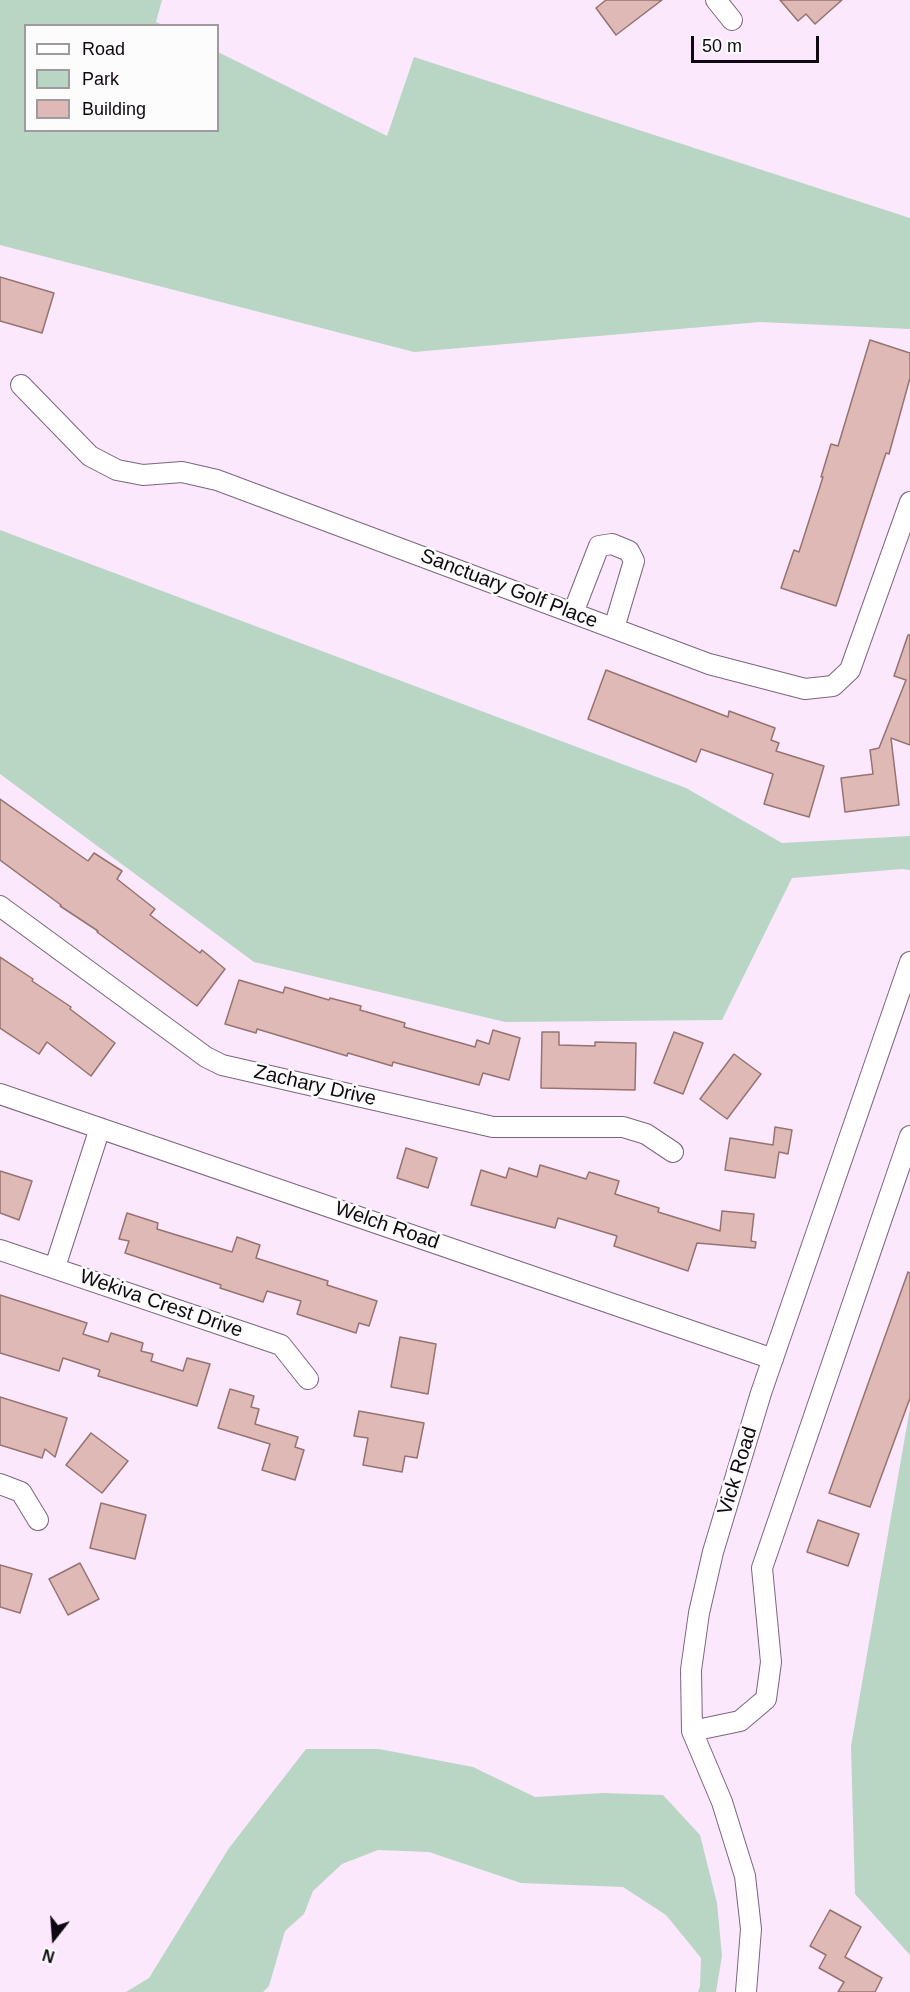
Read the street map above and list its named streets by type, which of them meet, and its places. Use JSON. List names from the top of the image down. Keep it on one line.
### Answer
{"streets":{"street":["Sanctuary Golf Place","Zachary Drive","Welch Road","Wekiva Crest Drive","Vick Road"]},"crossings":[["Welch Road","Vick Road"]],"legend":["Road","Park","Building"],"scale_bar":"50 m","north":"bottom"}
